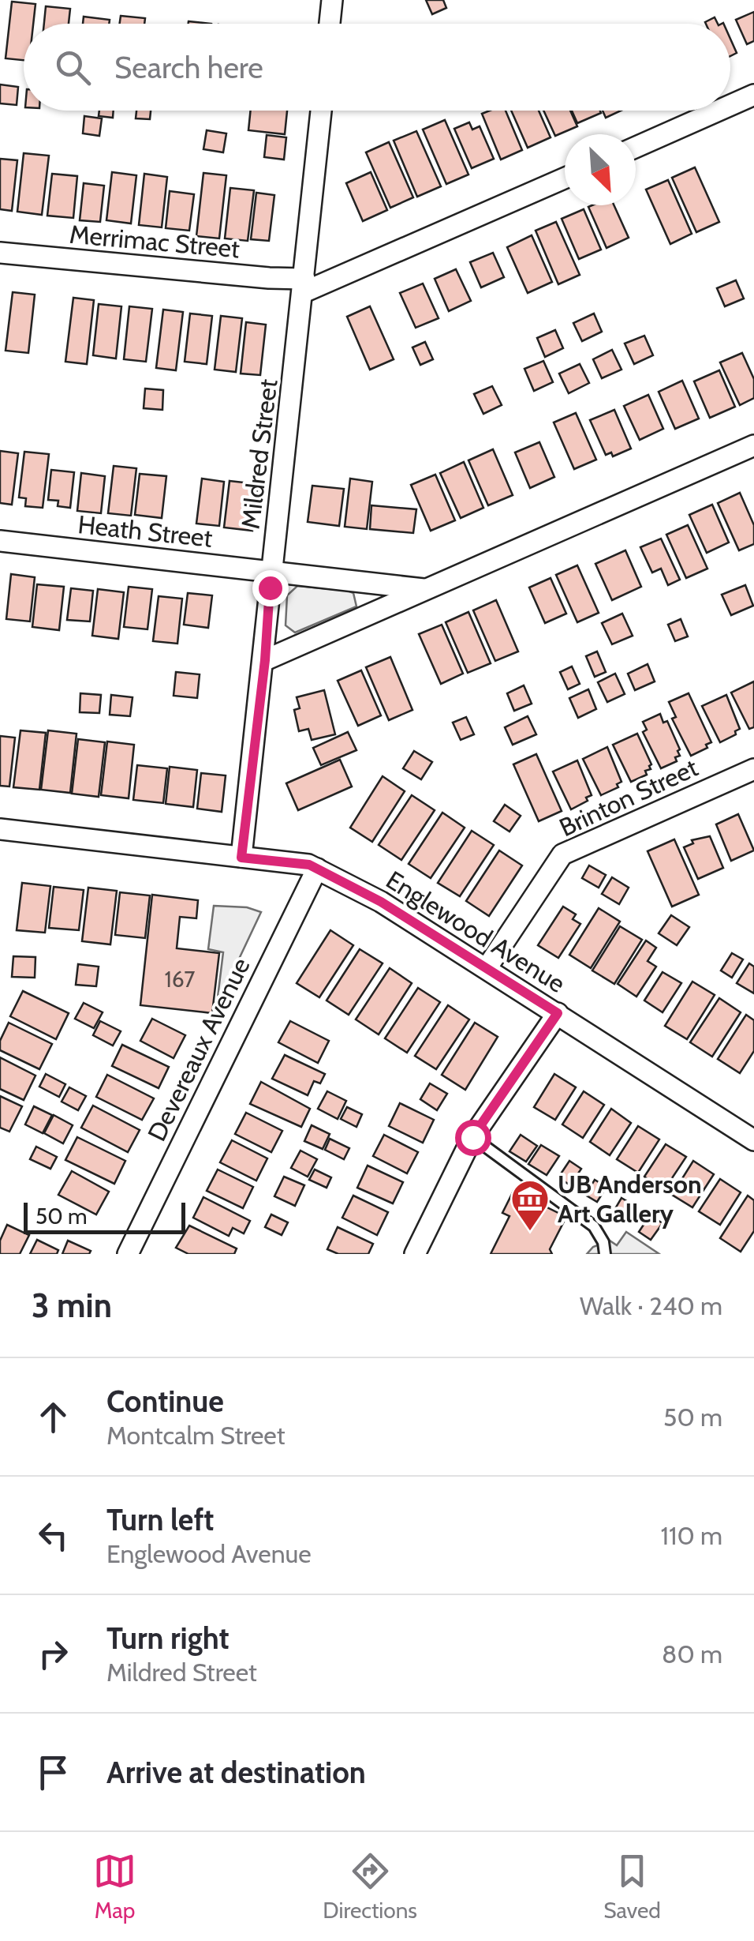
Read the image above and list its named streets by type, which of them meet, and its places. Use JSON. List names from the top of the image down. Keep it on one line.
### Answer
{"streets":{"street":["Merrimac Street","Mildred Street","Heath Street","Brinton Street","Englewood Avenue","Devereaux Avenue"]},"crossings":[["Merrimac Street","Mildred Street"],["Mildred Street","Heath Street"],["Mildred Street","Englewood Avenue"],["Brinton Street","Englewood Avenue"],["Englewood Avenue","Devereaux Avenue"]],"places":{"museum":["UB Anderson Art Gallery"]},"house_numbers":["167"],"scale_bar":"50 m","north":"bottom right","page":{"search":"Search here","scale":"50 m","heading":["3 min","Walk · 240 m"],"list":[["Continue","Montcalm Street","50 m"],["Turn left","Englewood Avenue","110 m"],["Turn right","Mildred Street","80 m"],"Arrive at destination"],"nav":["Map","Directions","Saved"]}}
